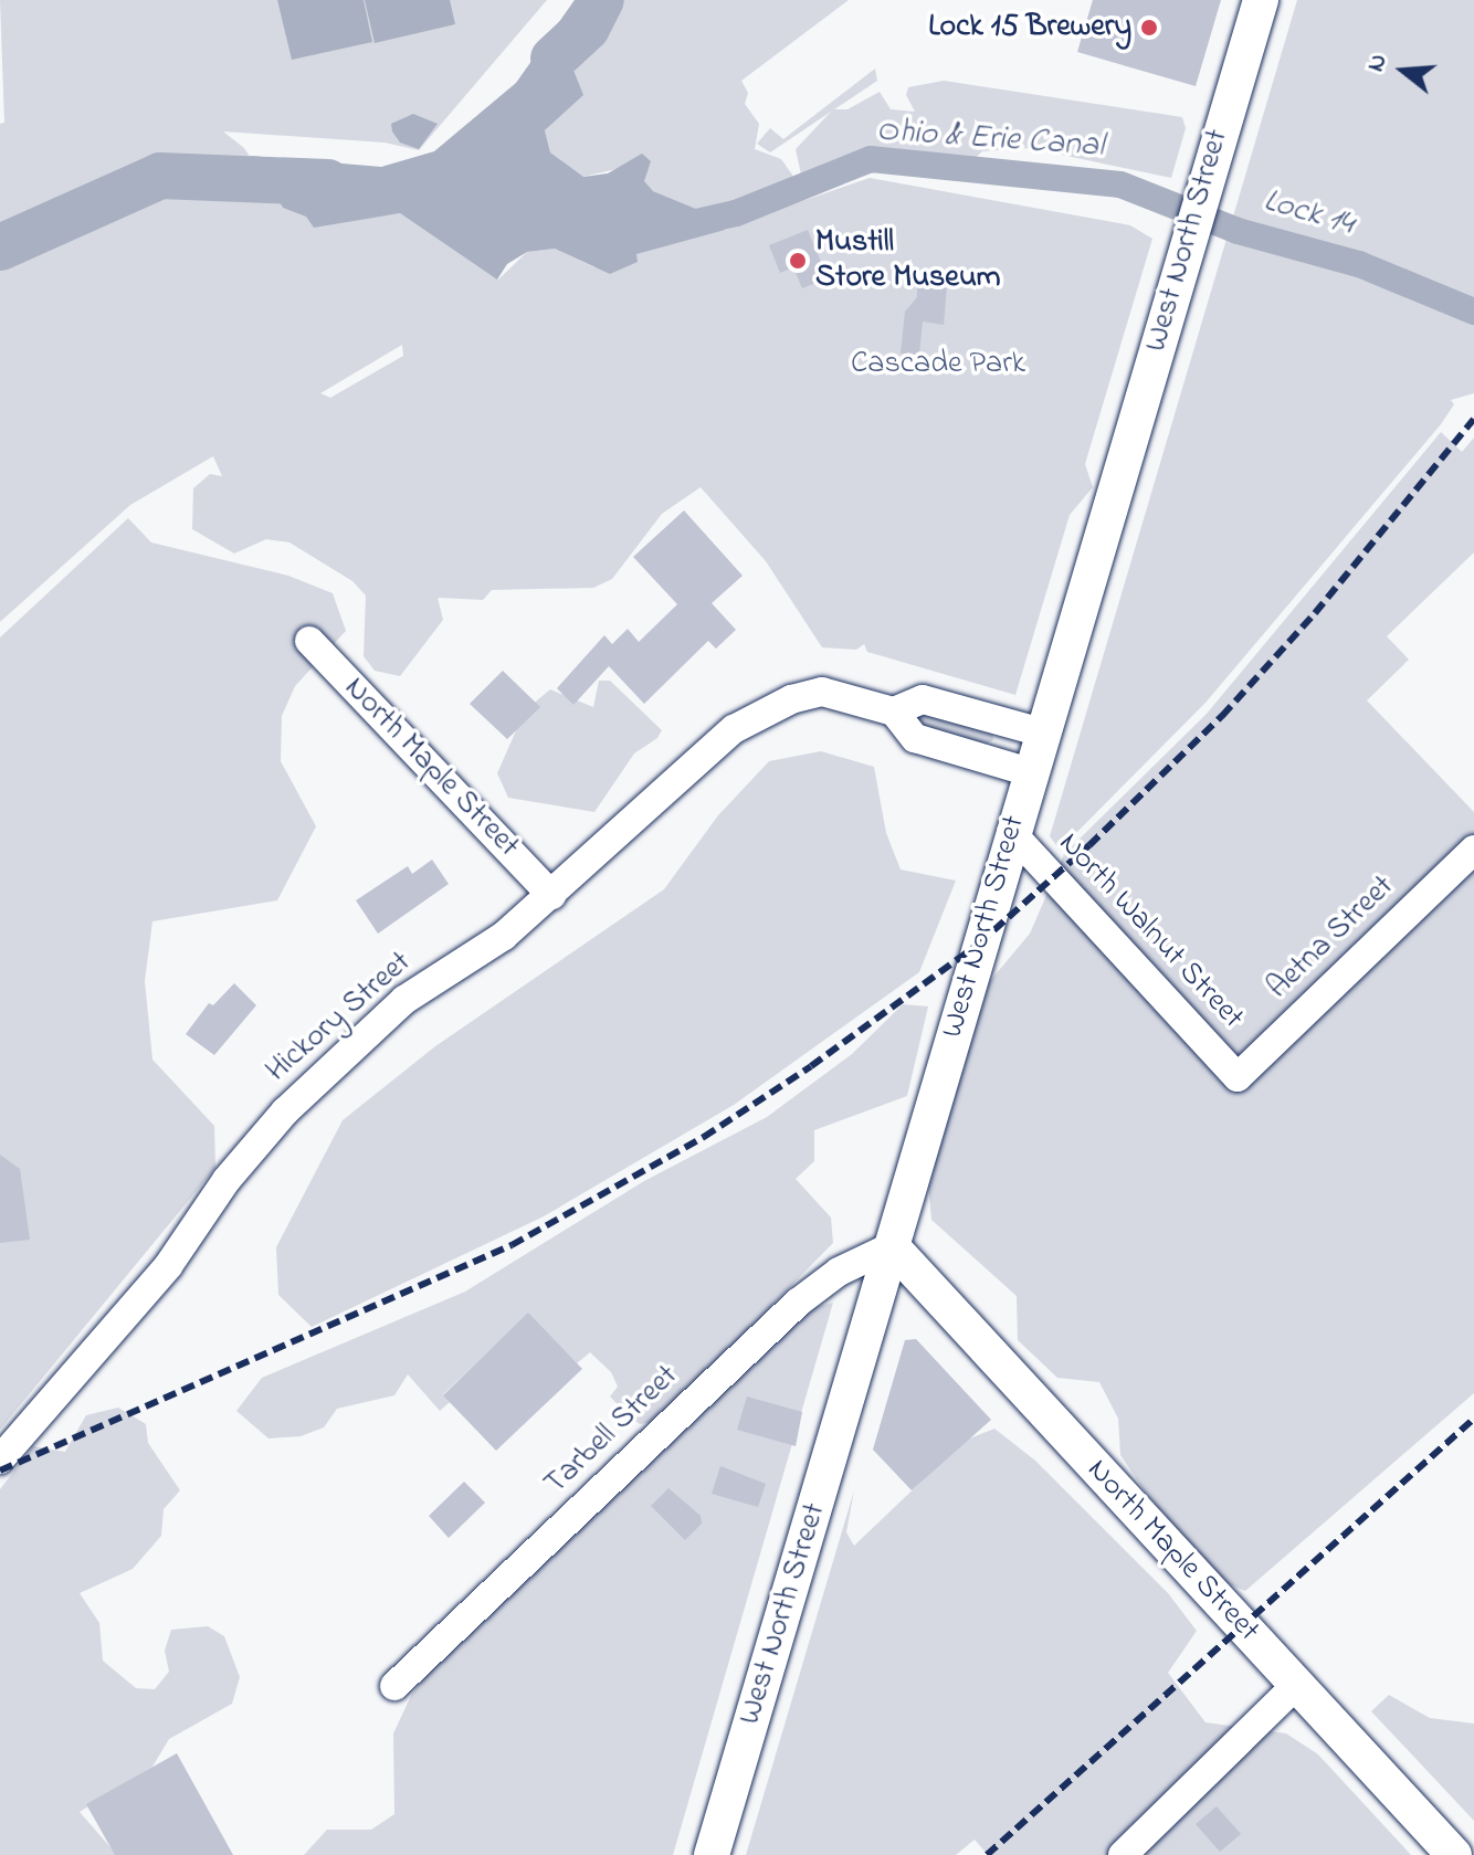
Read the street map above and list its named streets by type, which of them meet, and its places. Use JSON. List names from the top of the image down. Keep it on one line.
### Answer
{"streets":{"street":["West North Street","North Maple Street","North Walnut Street","Aetna Street","Hickory Street","Tarbell Street"]},"crossings":[["West North Street","North Maple Street"],["West North Street","North Walnut Street"],["West North Street","Hickory Street"],["West North Street","Tarbell Street"],["North Maple Street","Hickory Street"],["North Maple Street","Tarbell Street"],["North Walnut Street","Aetna Street"]],"water":["Ohio & Erie Canal","Lock 14"],"parks":["Cascade Park"],"places":["Lock 15 Brewery","Mustill Store Museum"],"north":"left"}
